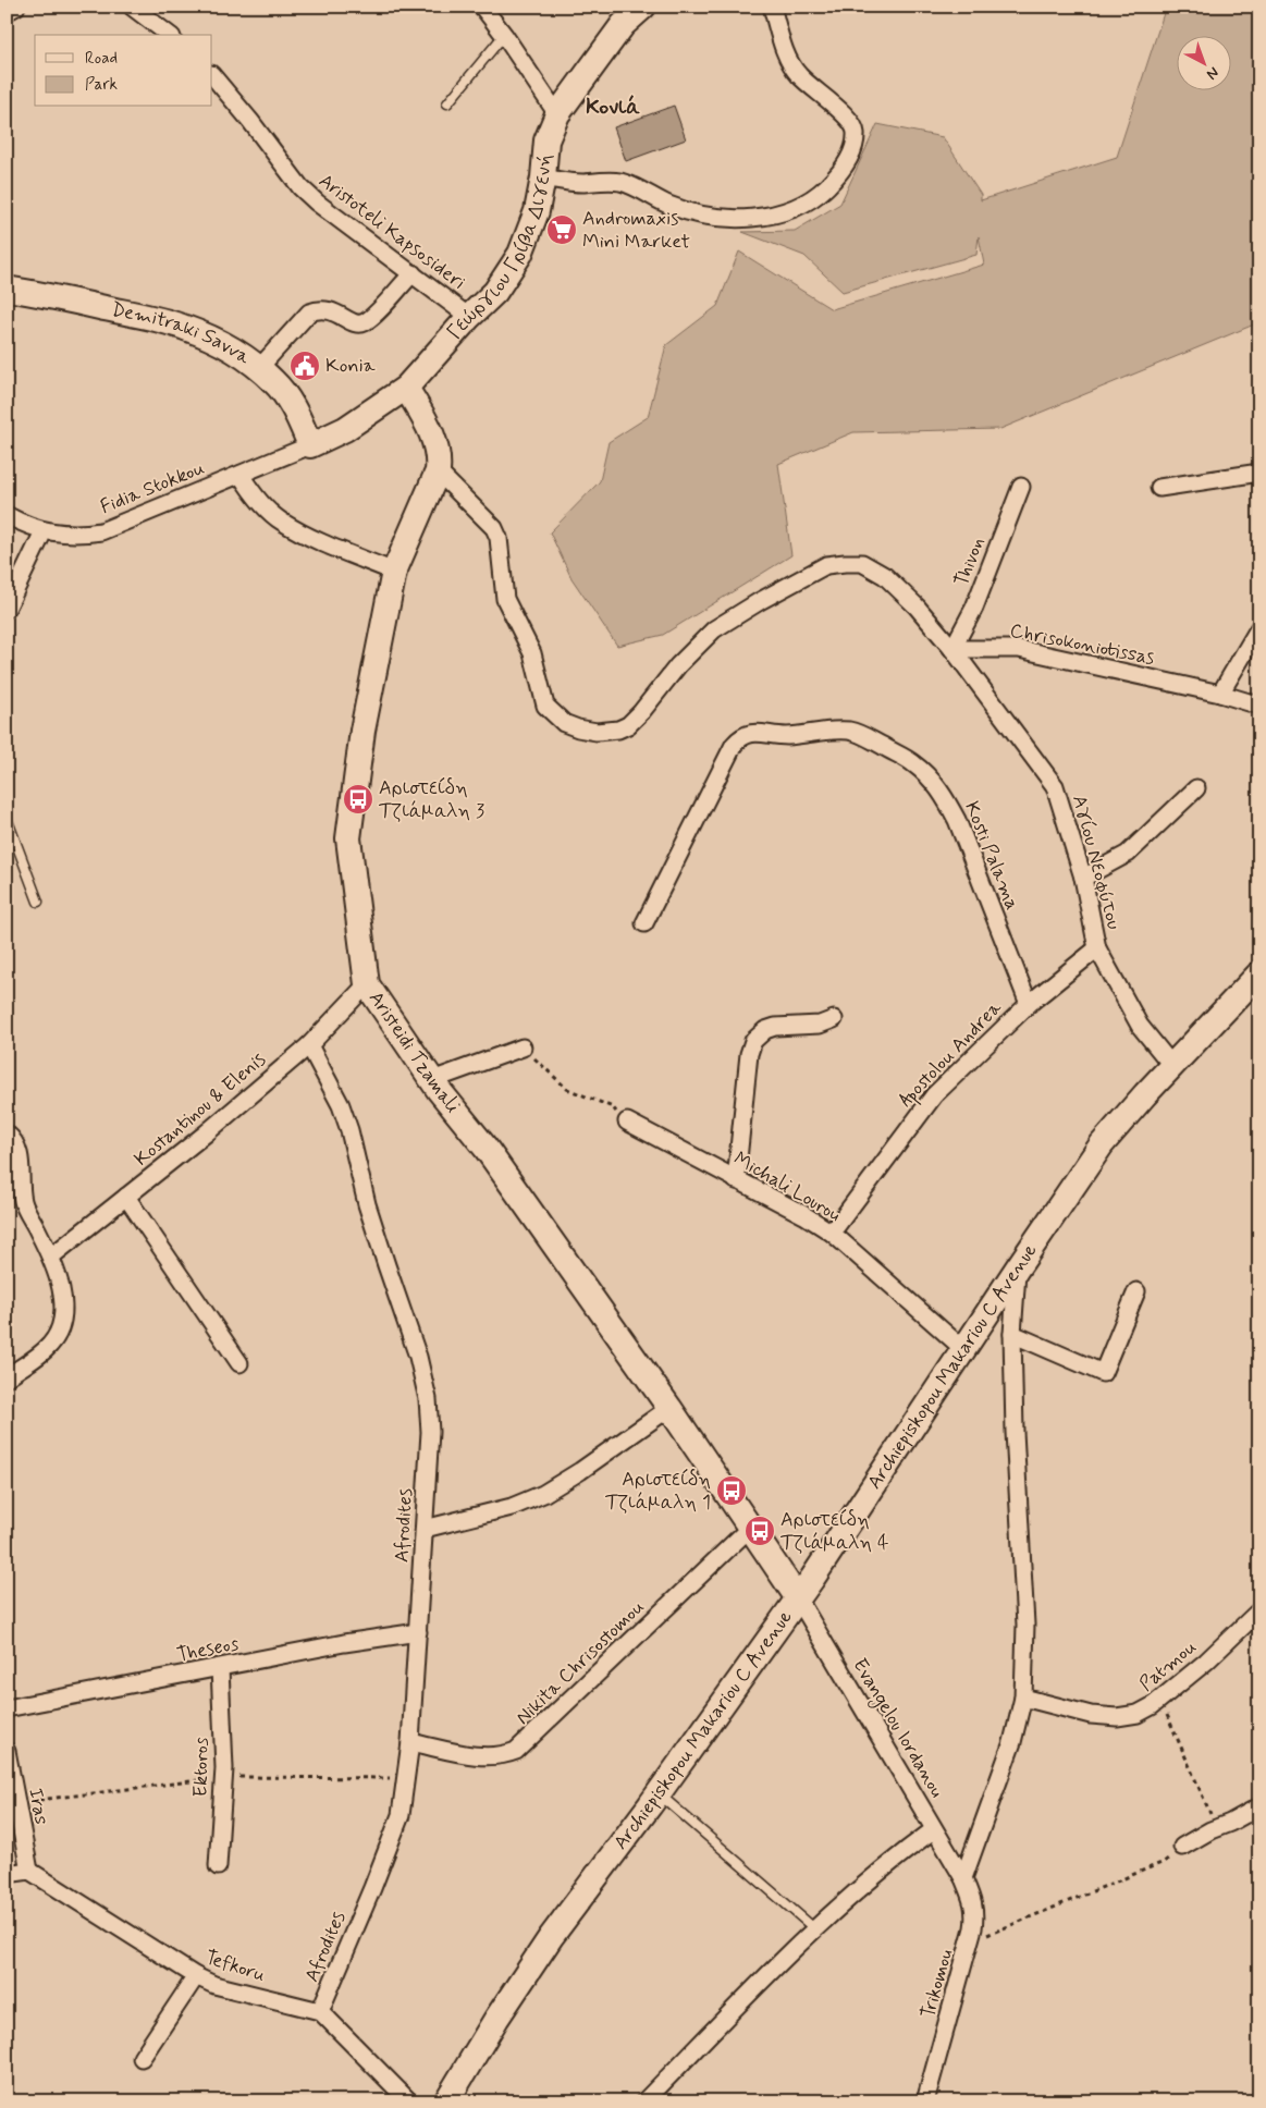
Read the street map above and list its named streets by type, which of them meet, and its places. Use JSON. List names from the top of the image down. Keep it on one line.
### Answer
{"streets":{"street":["Aristoteli Kapsosideri","Γεώργιου Γρίβα Διγενή","Demitraki Savva","Fidia Stokkou","Thivon","Chrisokoniotissas","Kosti Palama","Αγίου Νεοφύτου","Aristeidi Tzamali","Apostolou Andrea","Kostantinou & Elenis","Michali Lourou","Archiepiskopou Makariou C Avenue","Afrodites","Theseos","Nikita Chrisostomou","Patmou","Evangelou Iordanou","Ektoros","Iras","Tefkoru","Trikomou"]},"crossings":[["Aristoteli Kapsosideri","Γεώργιου Γρίβα Διγενή"],["Γεώργιου Γρίβα Διγενή","Demitraki Savva"],["Γεώργιου Γρίβα Διγενή","Fidia Stokkou"],["Γεώργιου Γρίβα Διγενή","Aristeidi Tzamali"],["Demitraki Savva","Fidia Stokkou"],["Thivon","Chrisokoniotissas"],["Thivon","Αγίου Νεοφύτου"],["Chrisokoniotissas","Αγίου Νεοφύτου"],["Kosti Palama","Apostolou Andrea"],["Αγίου Νεοφύτου","Apostolou Andrea"],["Αγίου Νεοφύτου","Archiepiskopou Makariou C Avenue"],["Aristeidi Tzamali","Kostantinou & Elenis"],["Aristeidi Tzamali","Archiepiskopou Makariou C Avenue"],["Aristeidi Tzamali","Nikita Chrisostomou"],["Aristeidi Tzamali","Evangelou Iordanou"],["Apostolou Andrea","Michali Lourou"],["Kostantinou & Elenis","Afrodites"],["Michali Lourou","Archiepiskopou Makariou C Avenue"],["Archiepiskopou Makariou C Avenue","Evangelou Iordanou"],["Afrodites","Theseos"],["Afrodites","Nikita Chrisostomou"],["Afrodites","Tefkoru"],["Theseos","Ektoros"],["Evangelou Iordanou","Trikomou"],["Iras","Tefkoru"]],"districts":["Κονιά"],"places":{"supermarket":["Andromaxis Mini Market"],"public building":["Konia"],"bus stop":["Αριστείδη Τζιάμαλη 3","Αριστείδη Τζιάμαλη 1","Αριστείδη Τζιάμαλη 4"]},"legend":["Road","Park"],"north":"bottom right"}
